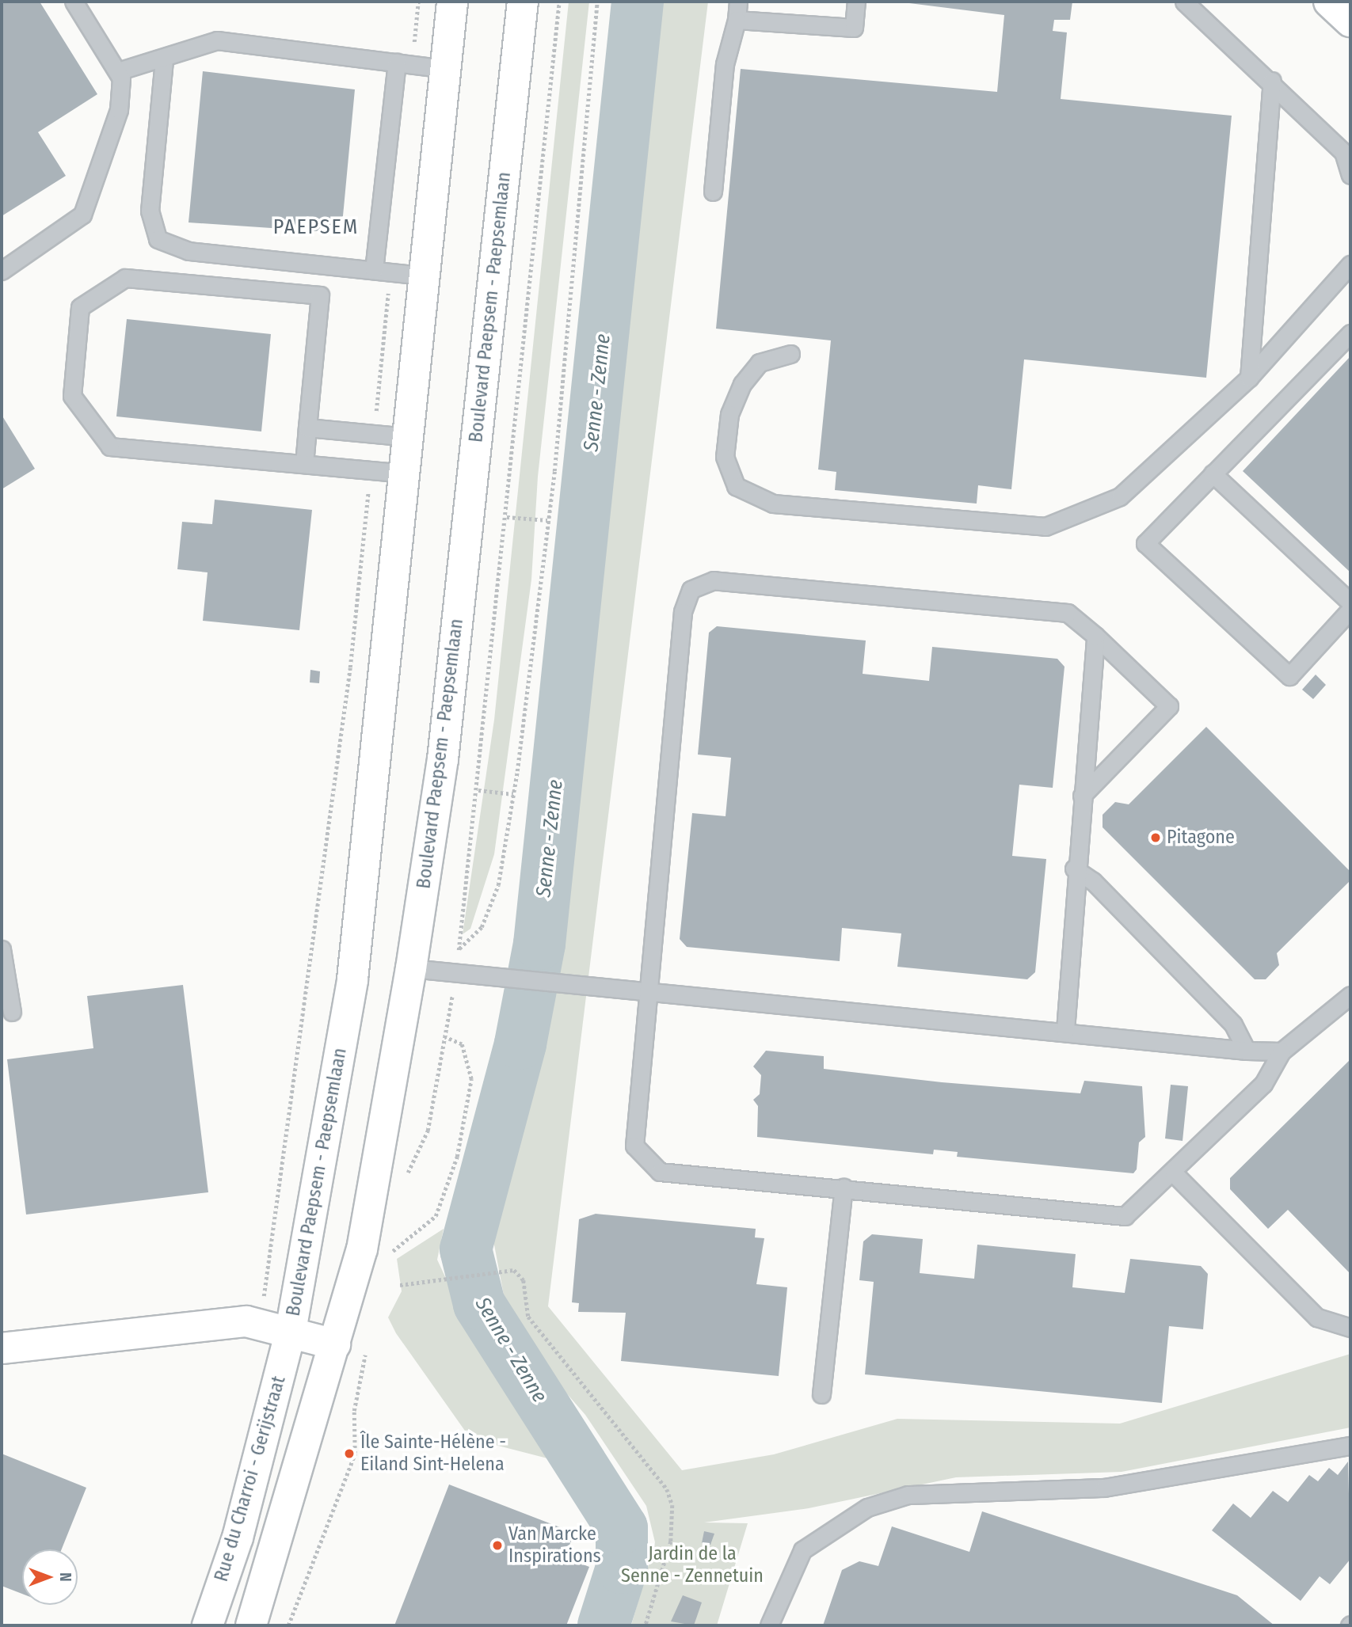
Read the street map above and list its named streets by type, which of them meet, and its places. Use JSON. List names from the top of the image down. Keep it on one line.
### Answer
{"streets":{"main road":["Boulevard Paepsem - Paepsemlaan","Rue du Charroi - Gerijstraat"]},"crossings":[["Boulevard Paepsem - Paepsemlaan","Rue du Charroi - Gerijstraat"]],"districts":["PAEPSEM"],"water":["Senne - Zenne"],"parks":["Jardin de la Senne - Zennetuin"],"places":["Pitagone","Île Sainte-Hélène - Eiland Sint-Helena","Van Marcke Inspirations"],"north":"right"}
